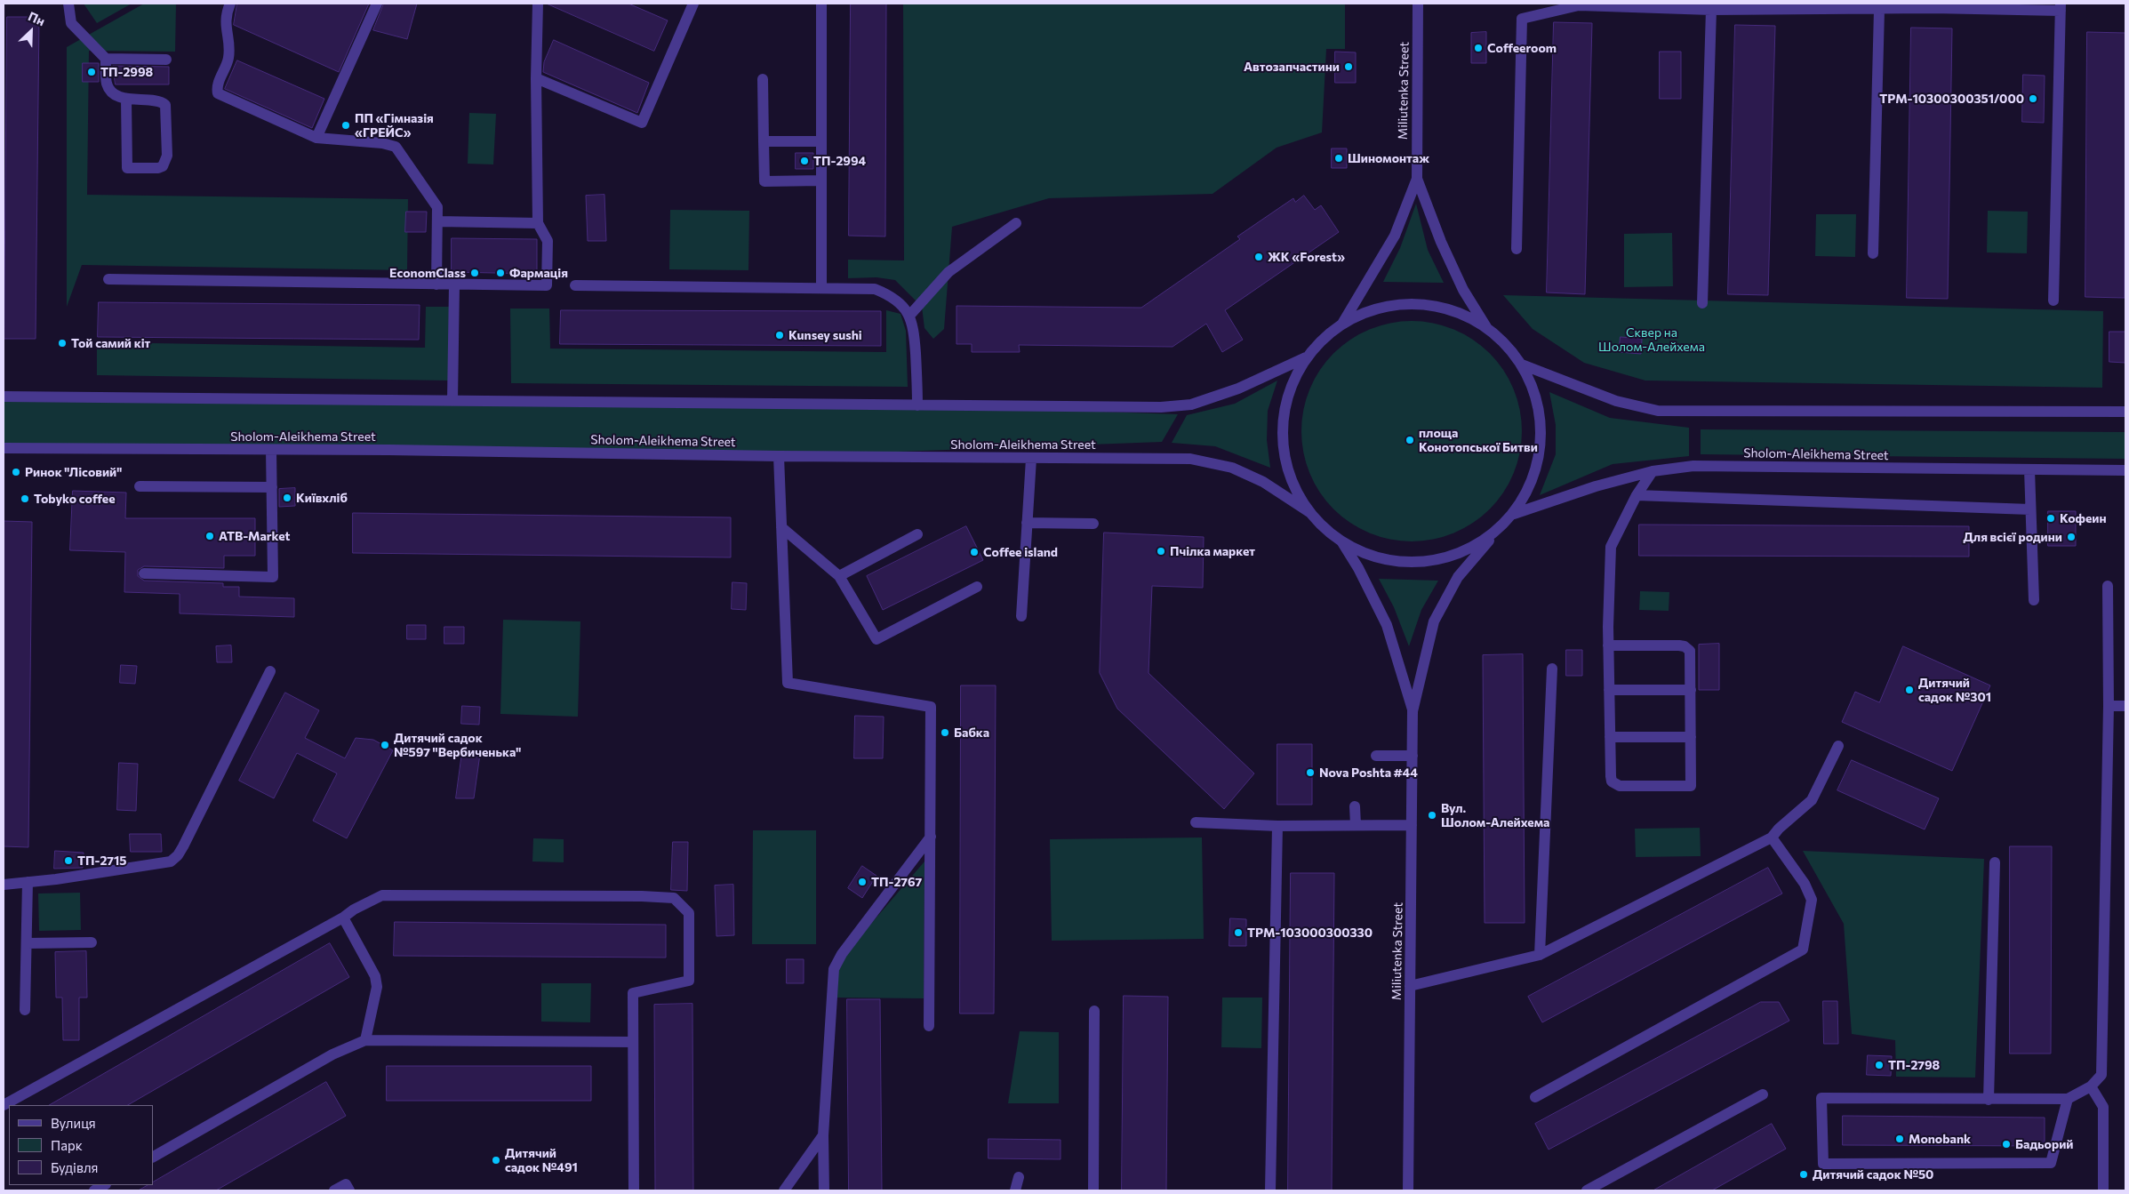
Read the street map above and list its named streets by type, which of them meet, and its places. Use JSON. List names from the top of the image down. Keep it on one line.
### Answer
{"streets":{"street":["Miliutenka Street","Sholom-Aleikhema Street"]},"parks":["Сквер на Шолом-Алейхема"],"places":["Coffeeroom","Автозапчастини","ТП-2998","ТРМ-10300300351/000","ПП «Гімназія «ГРЕЙС»","Шиномонтаж","ТП-2994","ЖК «Forest»","EconomClass","Фармація","Kunsey sushi","Той самий кіт","площа Конотопської Битви","Ринок \"Лісовий\"","Київхліб","Tobyko coffee","Кофеин","ATB-Market","Для всієї родини","Пчілка маркет","Coffee island","Дитячий садок №301","Бабка","Дитячий садок №597 \"Вербиченька\"","Nova Poshta #44","Вул. Шолом-Алейхема","ТП-2715","ТП-2767","ТРМ-103000300330","ТП-2798","Monobank","Бадьорий","Дитячий садок №491","Дитячий садок №50"],"legend":["Вулиця","Парк","Будівля"],"north":"top right"}
